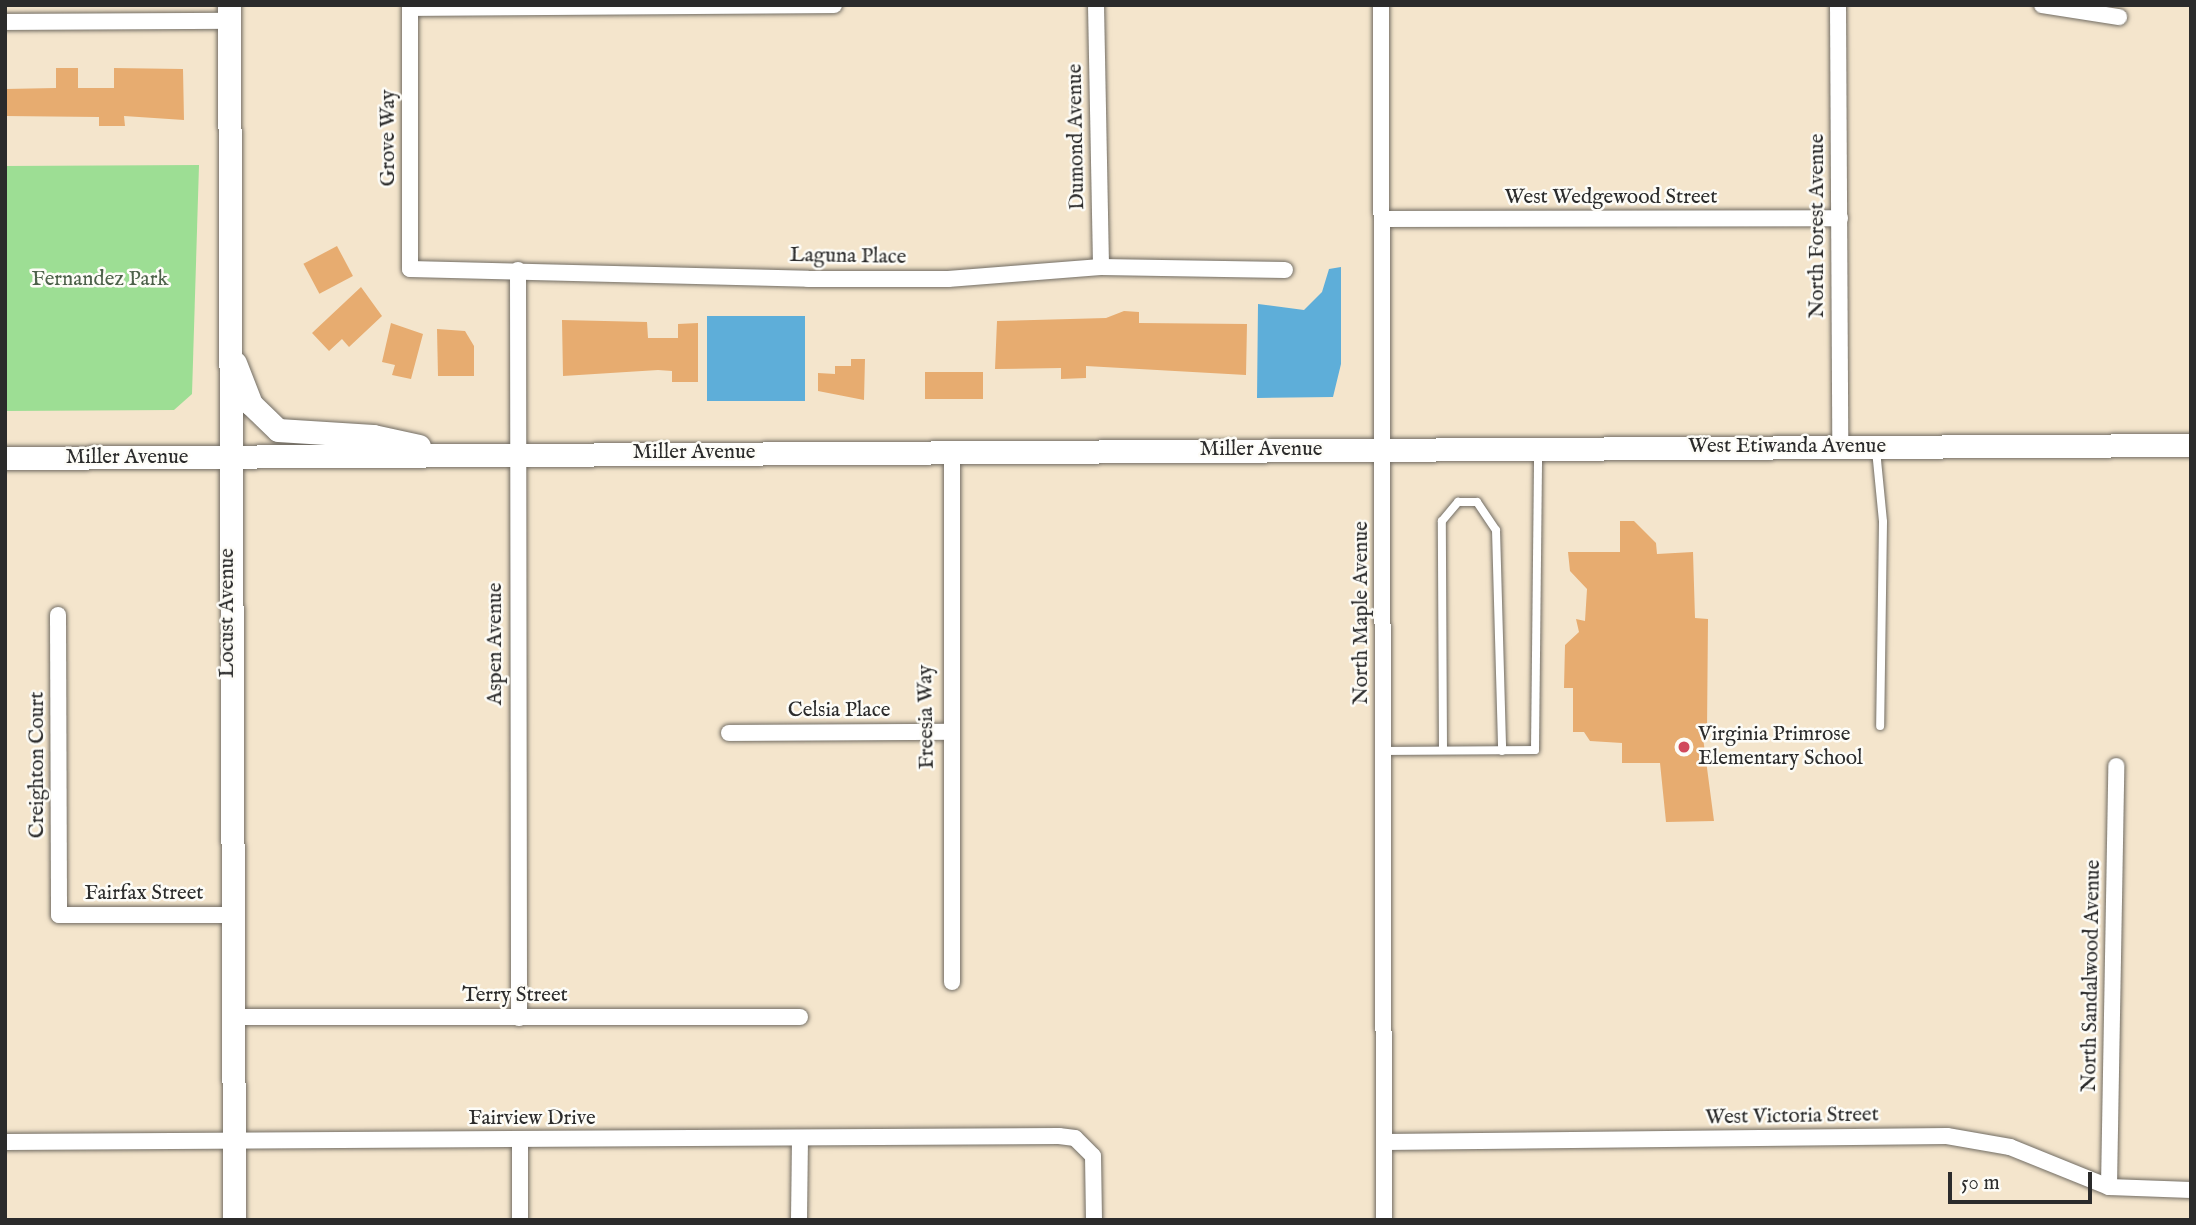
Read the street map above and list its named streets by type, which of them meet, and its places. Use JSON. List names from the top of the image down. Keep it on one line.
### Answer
{"streets":{"street":["Dumond Avenue","Grove Way","West Wedgewood Street","North Forest Avenue","Laguna Place","West Etiwanda Avenue","Miller Avenue","Locust Avenue","North Maple Avenue","Aspen Avenue","Celsia Place","Freesia Way","Creighton Court","Fairfax Street","North Sandalwood Avenue","Terry Street","West Victoria Street","Fairview Drive"]},"crossings":[["Dumond Avenue","Laguna Place"],["Grove Way","Laguna Place"],["West Wedgewood Street","North Forest Avenue"],["West Wedgewood Street","North Maple Avenue"],["North Forest Avenue","West Etiwanda Avenue"],["Laguna Place","Aspen Avenue"],["West Etiwanda Avenue","Miller Avenue"],["West Etiwanda Avenue","North Maple Avenue"],["Miller Avenue","Locust Avenue"],["Miller Avenue","North Maple Avenue"],["Miller Avenue","Aspen Avenue"],["Miller Avenue","Freesia Way"],["Locust Avenue","Fairfax Street"],["Locust Avenue","Terry Street"],["Locust Avenue","Fairview Drive"],["North Maple Avenue","West Victoria Street"],["Aspen Avenue","Terry Street"],["Celsia Place","Freesia Way"],["Creighton Court","Fairfax Street"],["North Sandalwood Avenue","West Victoria Street"]],"parks":["Fernandez Park"],"places":["Virginia Primrose Elementary School"],"scale_bar":"50 m"}
